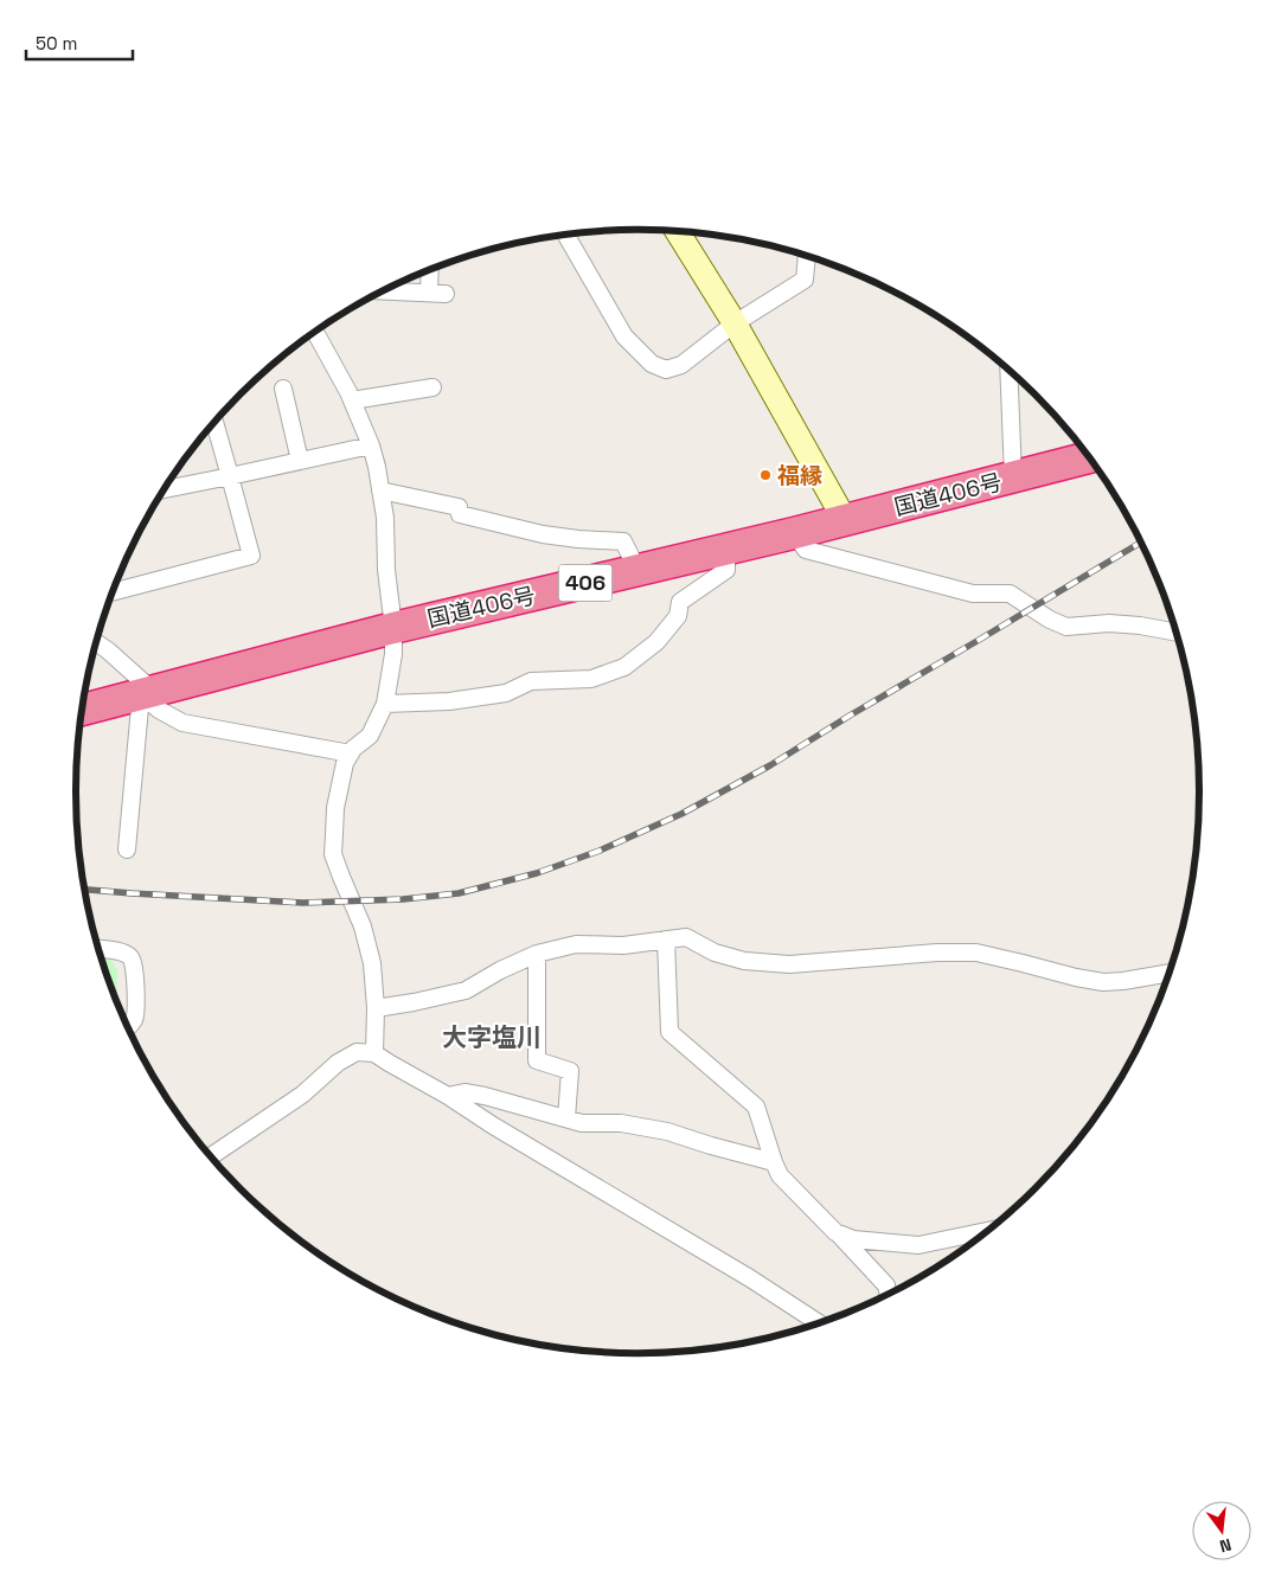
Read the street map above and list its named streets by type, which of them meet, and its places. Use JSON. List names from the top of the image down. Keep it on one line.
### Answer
{"streets":{"highway":["国道406号","406"]},"districts":["大字塩川"],"places":["福縁"],"scale_bar":"50 m","north":"bottom"}
